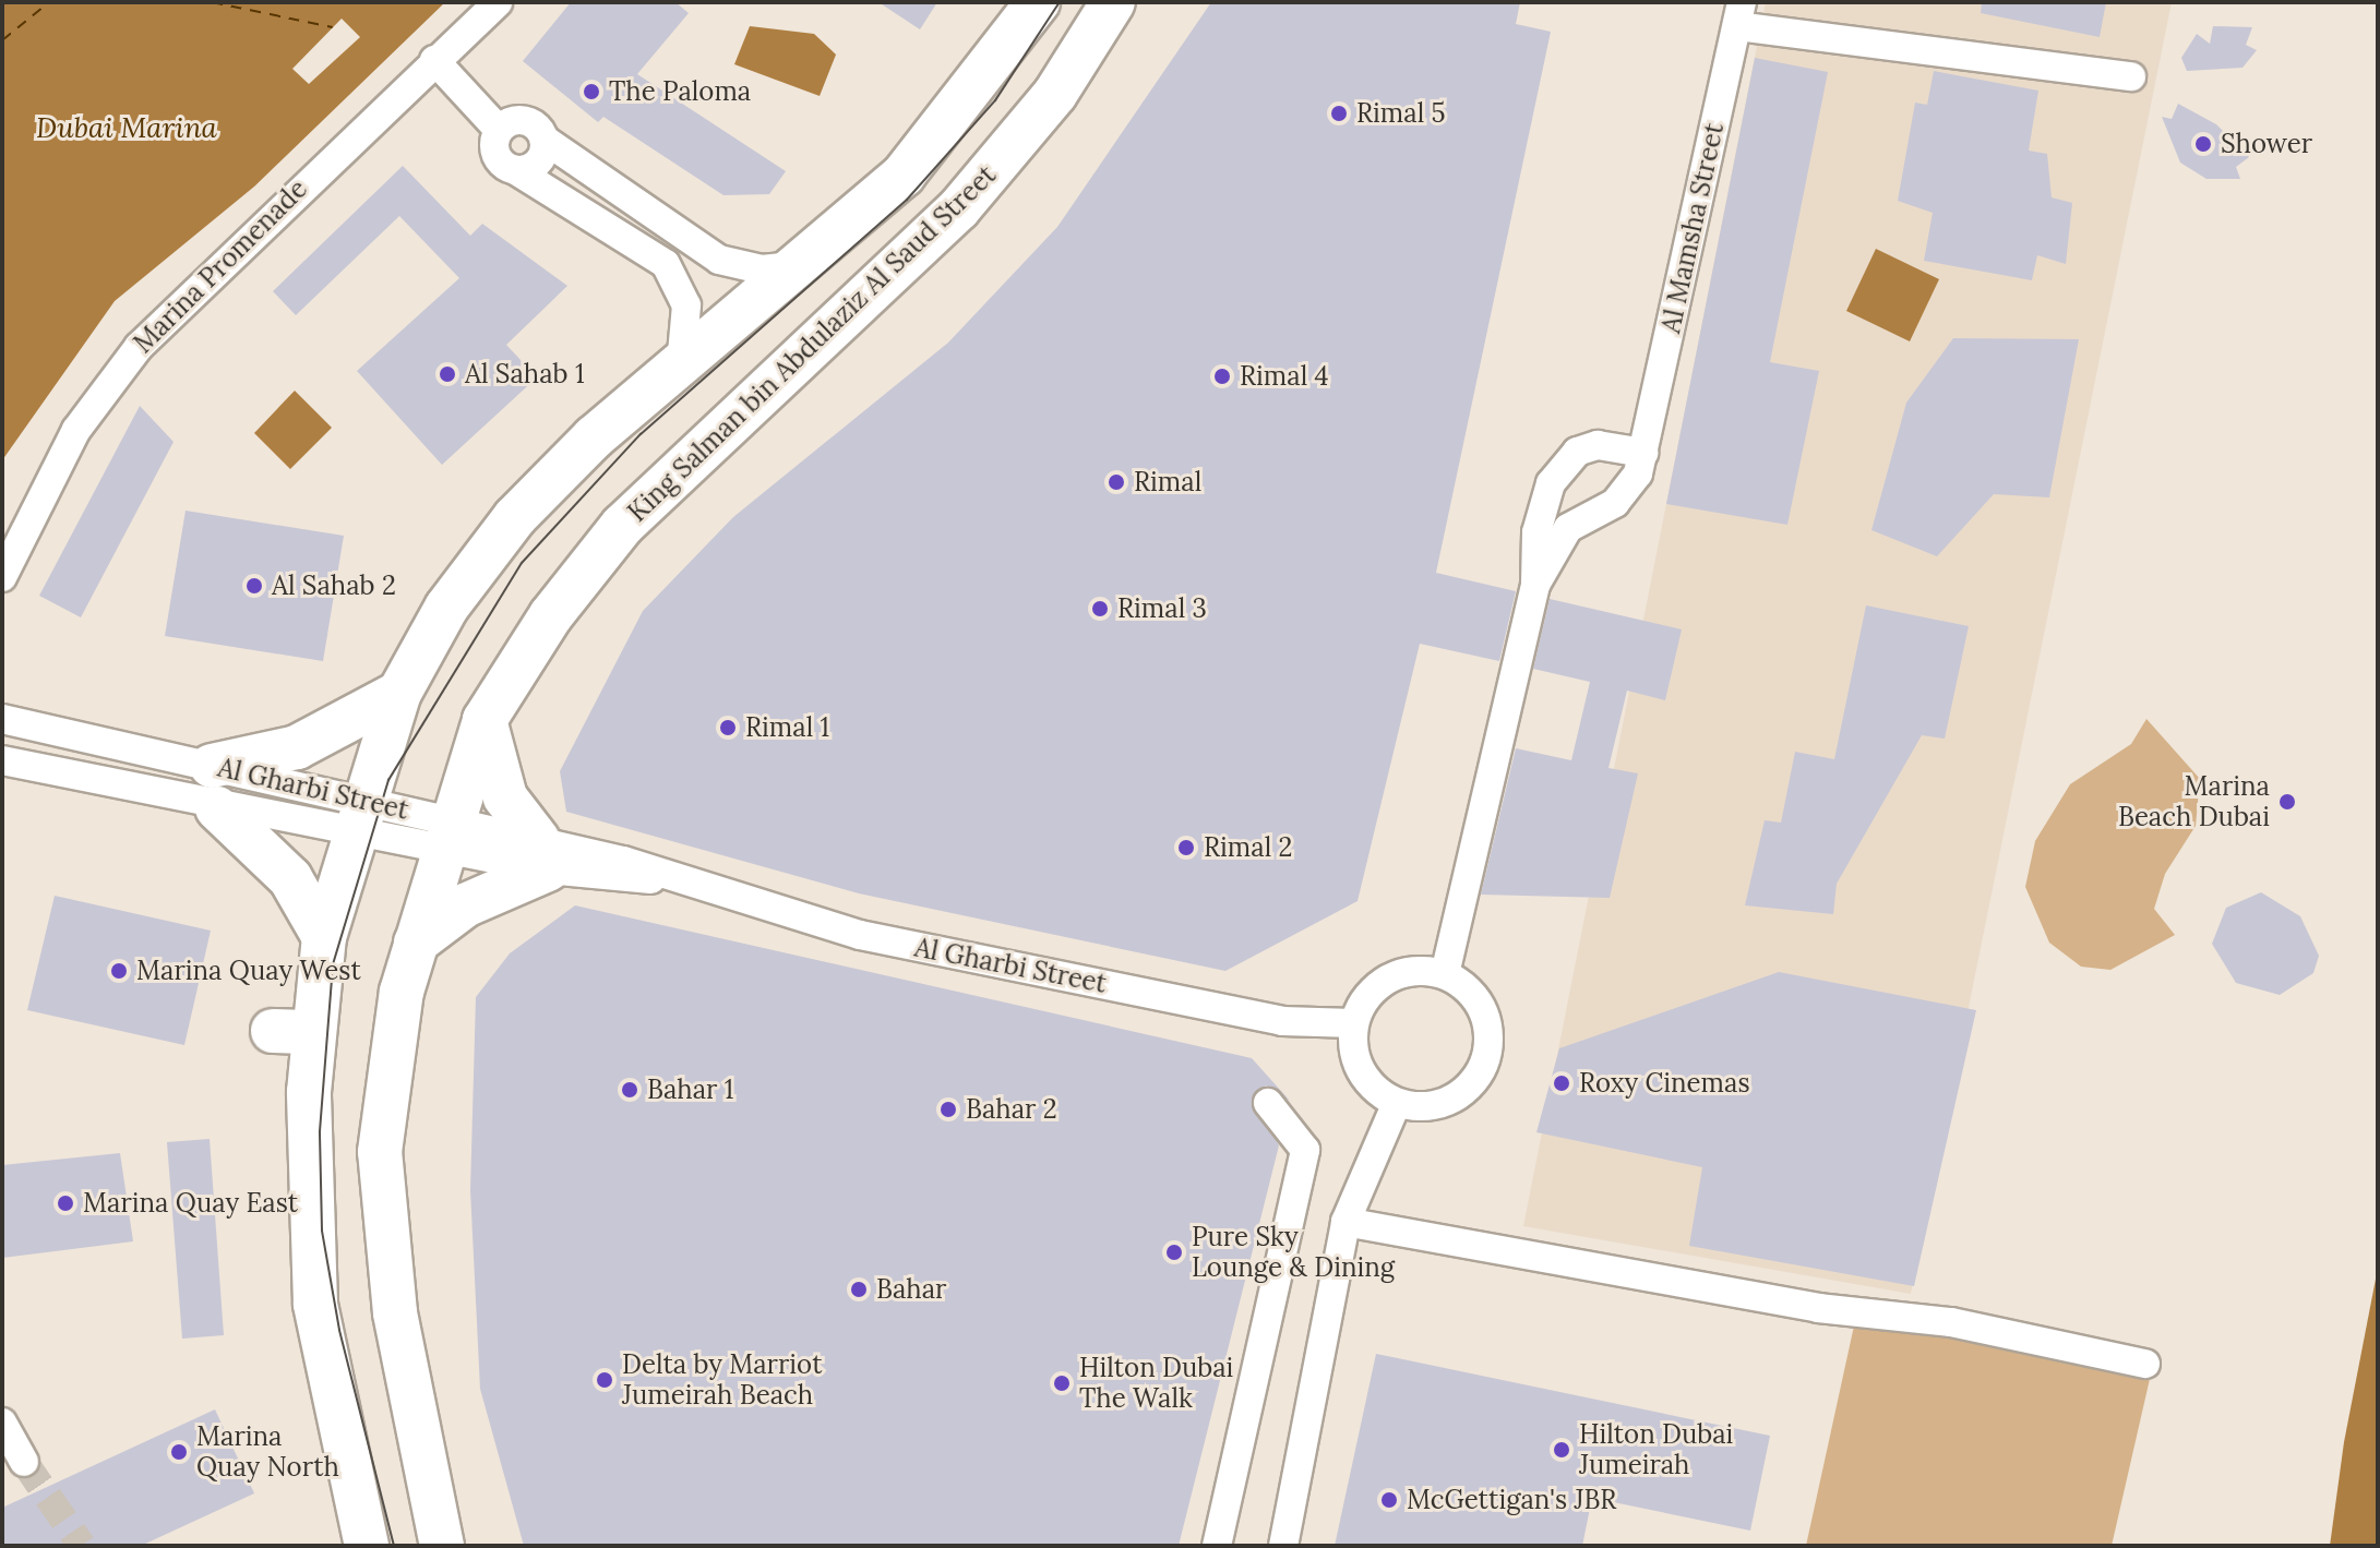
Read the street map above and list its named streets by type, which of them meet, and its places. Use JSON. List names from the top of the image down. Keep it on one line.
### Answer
{"streets":{"main road":["King Salman bin Abdulaziz Al Saud Street"],"street":["Al Mamsha Street","Marina Promenade","Al Gharbi Street"]},"crossings":[["Al Mamsha Street","Al Gharbi Street"],["King Salman bin Abdulaziz Al Saud Street","Al Gharbi Street"]],"water":["Dubai Marina"],"places":["The Paloma","Rimal 5","Shower","Al Sahab 1","Rimal 4","Rimal","Al Sahab 2","Rimal 3","Rimal 1","Marina Beach Dubai","Rimal 2","Marina Quay West","Roxy Cinemas","Bahar 1","Bahar 2","Marina Quay East","Pure Sky Lounge & Dining","Bahar","Delta by Marriot Jumeirah Beach","Hilton Dubai The Walk","Hilton Dubai Jumeirah","Marina Quay North","McGettigan's JBR"]}
